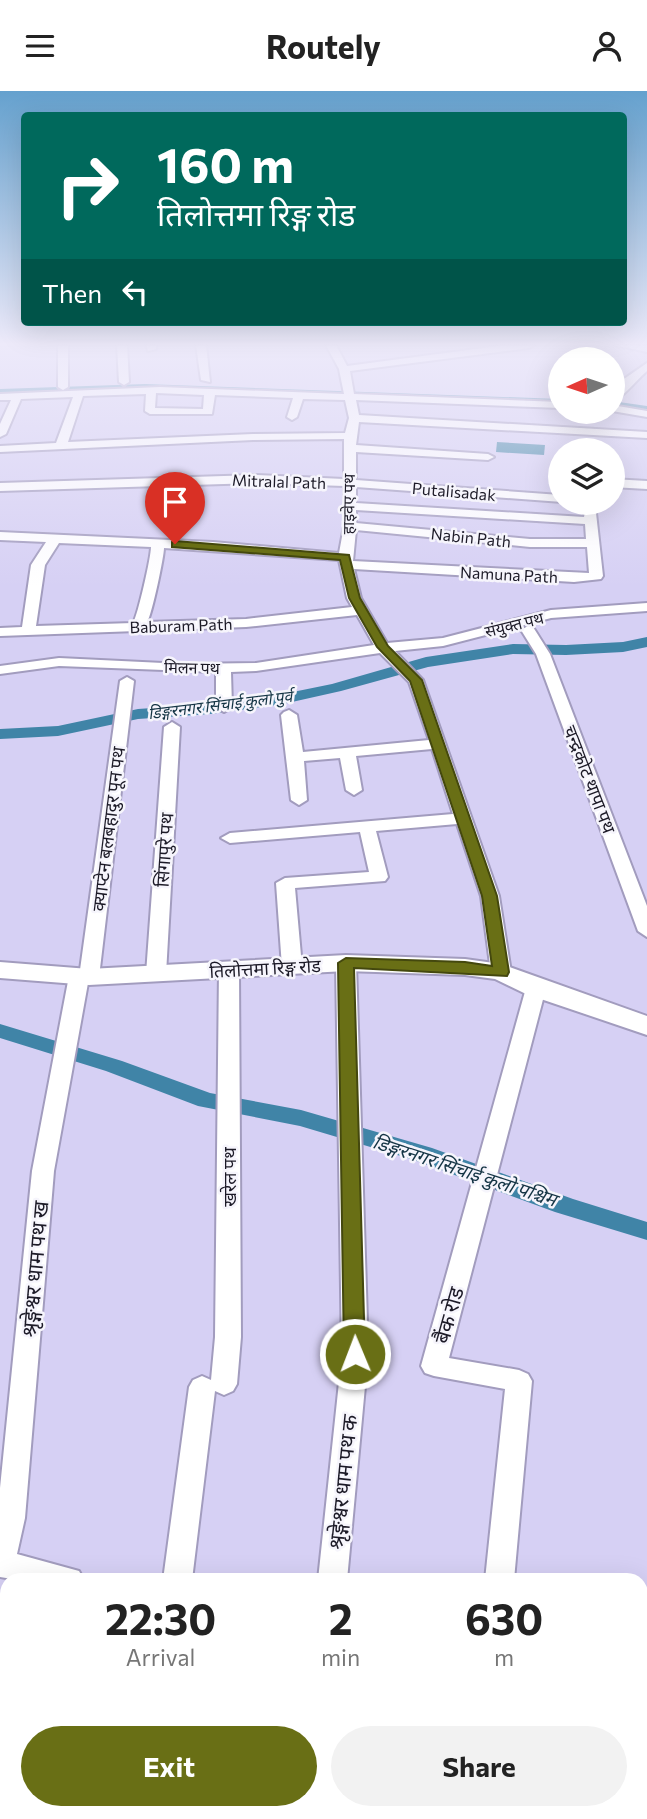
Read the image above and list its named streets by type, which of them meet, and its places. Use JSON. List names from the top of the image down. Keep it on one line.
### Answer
{"streets":{"street":["Mitralal Path","Putalisadak","हाइवेए पथ","Nabin Path","Namuna Path","संयुक्त पथ","Baburam Path","मिलन पथ","चन्द्रकोट थापा पथ","क्याप्टेन बलबहादुर पून पथ","सिंगापुरे पथ","तिलोत्तमा रिङ्ग रोड","खरेल पथ","श्रृङ्गेश्वर धाम पथ ख","बैंक रोड","श्रृङ्गेश्वर धाम पथ क"]},"crossings":[["Mitralal Path","Putalisadak"],["Mitralal Path","हाइवेए पथ"],["Putalisadak","हाइवेए पथ"],["हाइवेए पथ","Nabin Path"],["हाइवेए पथ","Namuna Path"],["हाइवेए पथ","संयुक्त पथ"],["हाइवेए पथ","Baburam Path"],["हाइवेए पथ","मिलन पथ"],["हाइवेए पथ","तिलोत्तमा रिङ्ग रोड"],["Nabin Path","Namuna Path"],["संयुक्त पथ","मिलन पथ"],["क्याप्टेन बलबहादुर पून पथ","तिलोत्तमा रिङ्ग रोड"],["क्याप्टेन बलबहादुर पून पथ","श्रृङ्गेश्वर धाम पथ ख"],["सिंगापुरे पथ","तिलोत्तमा रिङ्ग रोड"],["तिलोत्तमा रिङ्ग रोड","खरेल पथ"],["तिलोत्तमा रिङ्ग रोड","श्रृङ्गेश्वर धाम पथ ख"],["तिलोत्तमा रिङ्ग रोड","बैंक रोड"],["तिलोत्तमा रिङ्ग रोड","श्रृङ्गेश्वर धाम पथ क"]],"water":["डिङ्गरनगर सिंचाई कुलो पुर्व","डिङ्गरनगर सिंचाई कुलो पश्चिम"],"north":"left","page":{"header":"Routely","turn":["160 m","तिलोत्तमा रिङ्ग रोड"],"then":"Then","eta":["22:30","Arrival","2","min","630","m"],"buttons":["Exit","Share"]}}
